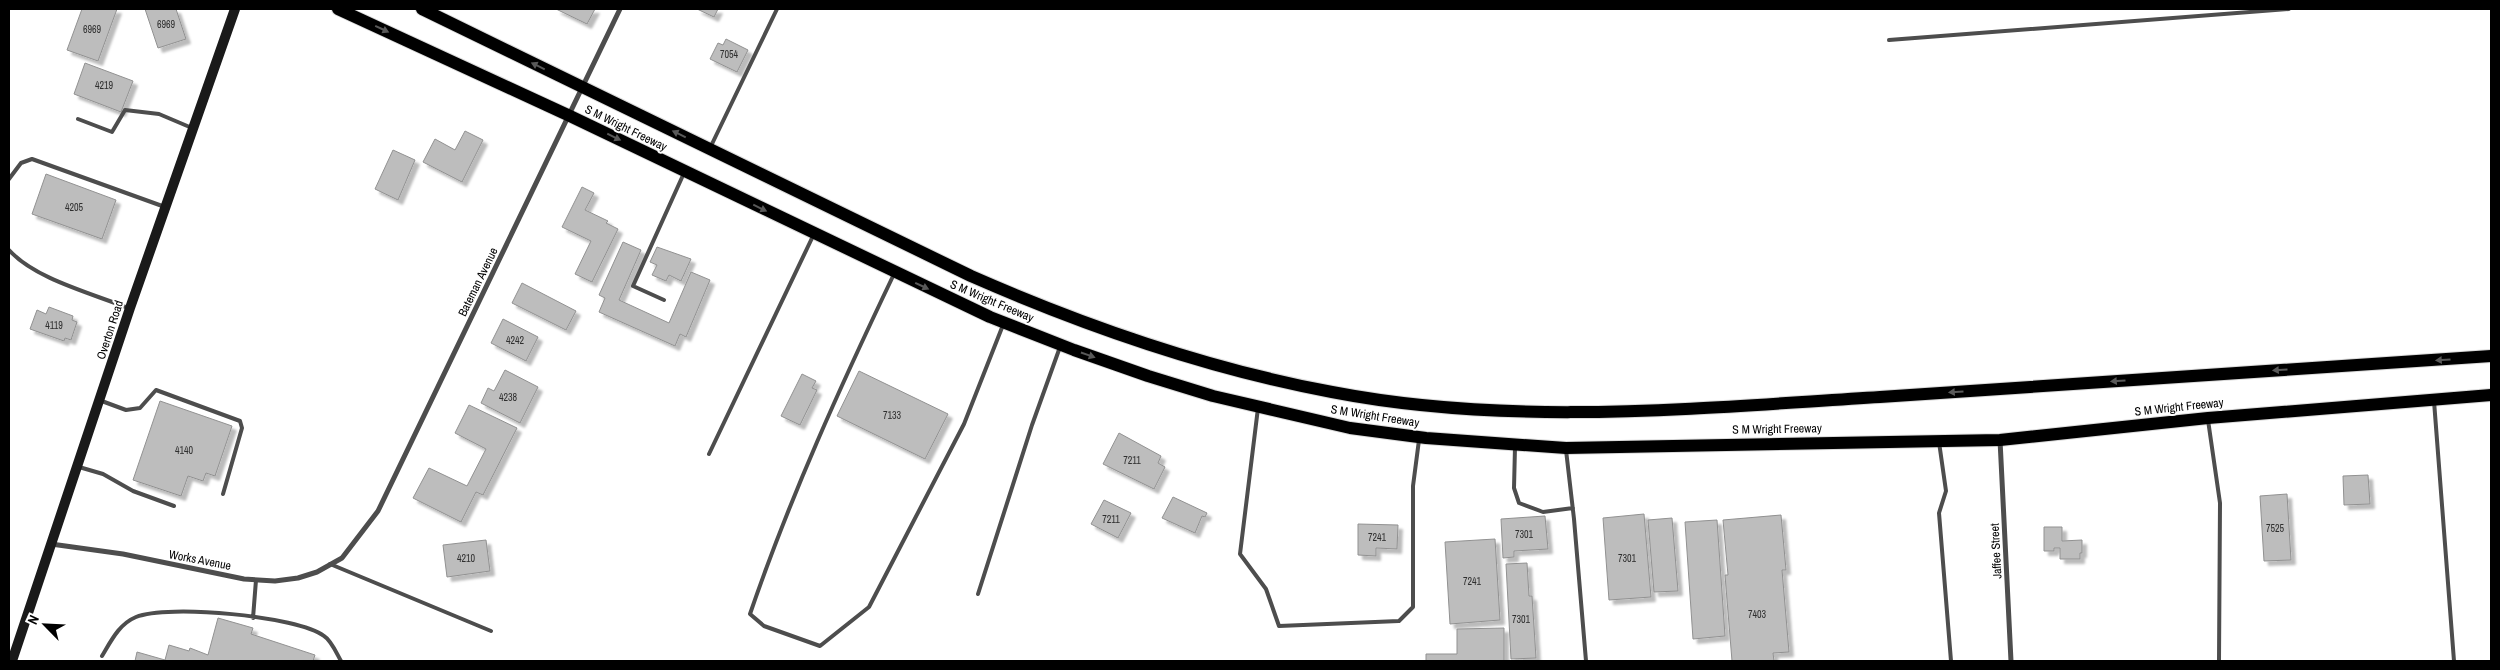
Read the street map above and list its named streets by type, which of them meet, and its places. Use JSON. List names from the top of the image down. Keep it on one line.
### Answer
{"streets":{"main road":["S M Wright Freeway","Overton Road"],"street":["Bateman Avenue","Jaffee Street","Works Avenue"]},"crossings":[["S M Wright Freeway","Bateman Avenue"],["S M Wright Freeway","Jaffee Street"],["Bateman Avenue","Works Avenue"],["Overton Road","Works Avenue"]],"house_numbers":["6969","6969","7054","4219","4205","4119","4242","4238","7133","4140","7211","7211","7525","7301","7241","4210","7301","7241","7403","7301"],"north":"top left"}
